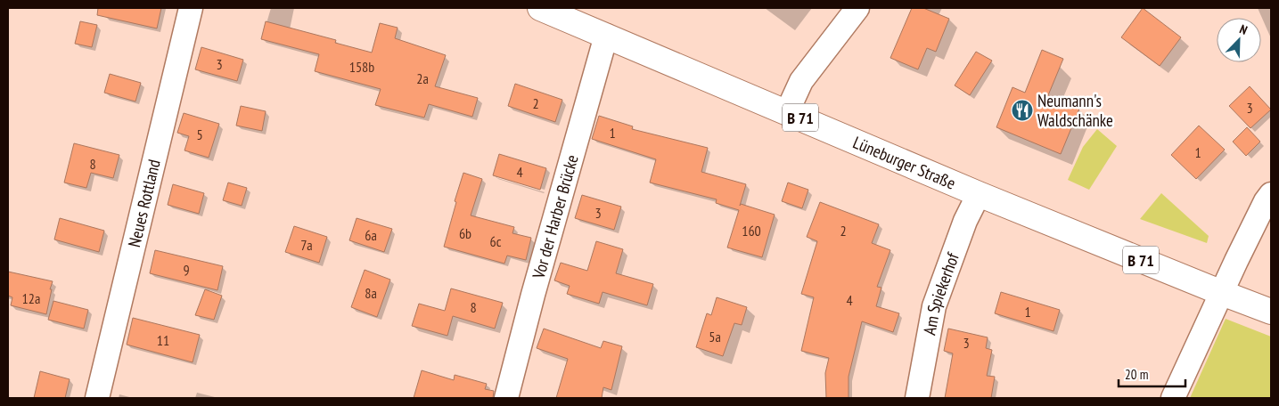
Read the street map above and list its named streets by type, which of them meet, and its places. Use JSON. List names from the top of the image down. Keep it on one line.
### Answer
{"streets":{"main road":["B 71","Lüneburger Straße"],"street":["Neues Rottland","Vor der Harber Brücke","Am Spiekerhof"]},"crossings":[["Lüneburger Straße","Vor der Harber Brücke"],["Lüneburger Straße","Am Spiekerhof"]],"places":{"restaurant":["Neumann's Waldschänke"]},"house_numbers":["3","158b","2a","2","3","1","5","1","8","4","3","160","2","6b","6a","6c","7a","9","8a","12a","4","8","1","5a","11","3"],"scale_bar":"20 m","north":"top right"}
